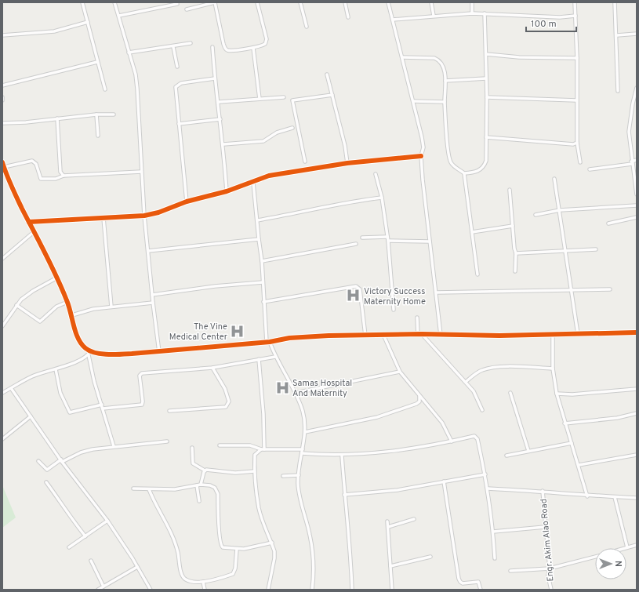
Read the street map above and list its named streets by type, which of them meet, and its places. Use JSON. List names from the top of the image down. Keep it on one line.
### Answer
{"streets":{"street":["Engr. Akim Alao Road"]},"places":{"hospital":["Victory Success Maternity Home","The Vine Medical Center","Samas Hospital And Maternity"]},"scale_bar":"100 m","north":"right"}
